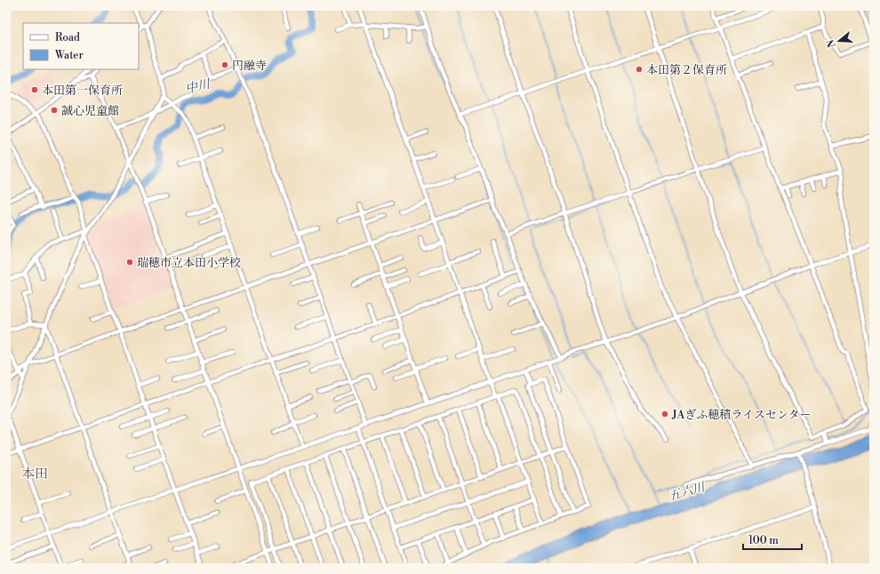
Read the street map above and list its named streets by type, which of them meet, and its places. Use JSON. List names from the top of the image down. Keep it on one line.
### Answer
{"districts":["本田"],"water":["中川","五六川"],"places":["円融寺","本田第２保育所","本田第一保育所","誠心児童館","瑞穂市立本田小学校","JAぎふ穂積ライスセンター"],"legend":["Road","Water"],"scale_bar":"100 m","north":"left"}
